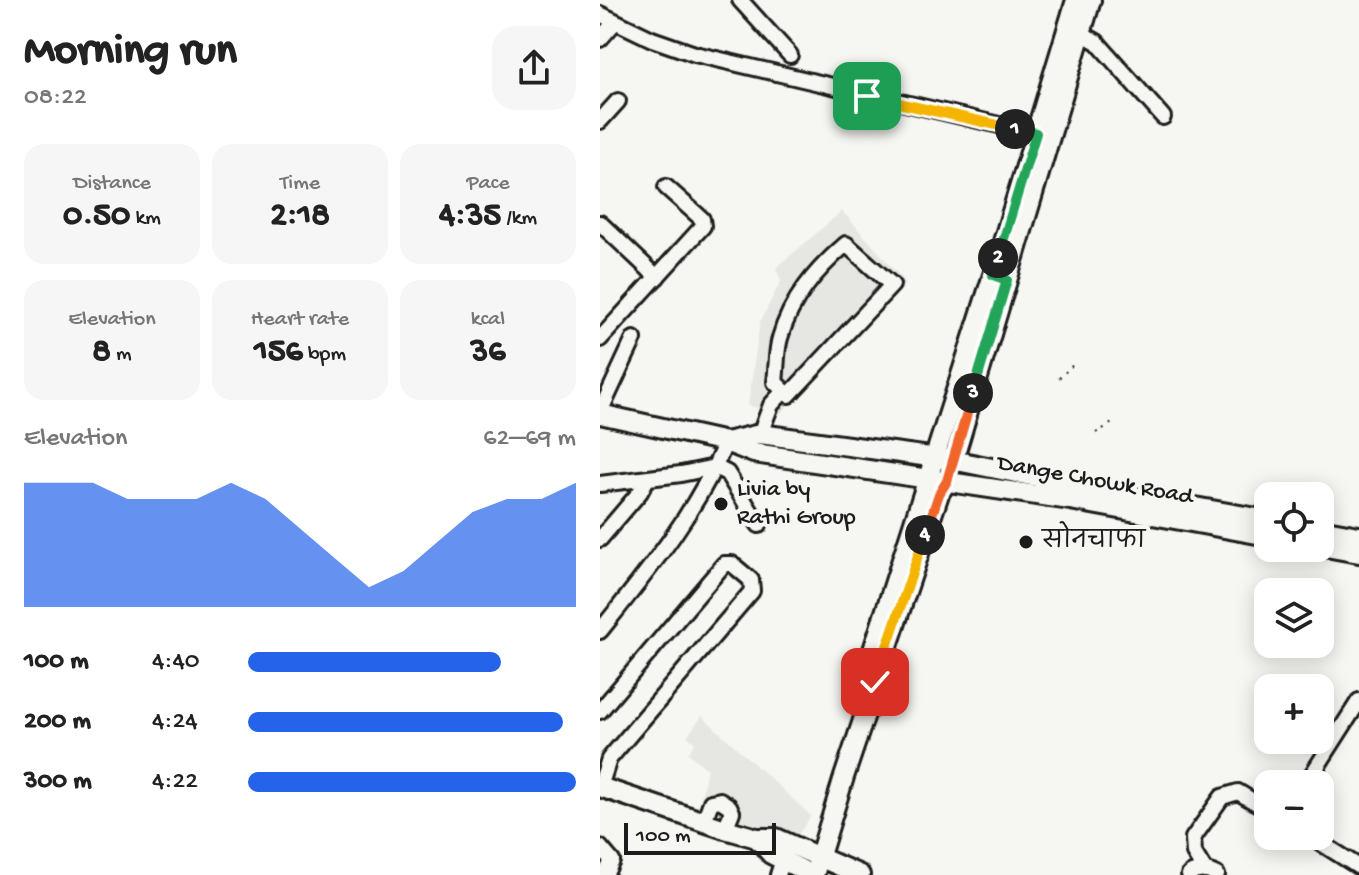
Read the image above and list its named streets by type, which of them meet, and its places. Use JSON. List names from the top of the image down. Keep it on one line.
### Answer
{"streets":{"main road":["Dange Chowk Road"]},"places":["Livia by Rathi Group","सोनचाफा"],"scale_bar":"100 m","page":{"heading":["Morning run","08:22"],"pins":["1","2","3","4"],"stats":[["Distance","0.50 km"],["Time","2:18"],["Pace","4:35 /km"],["Elevation","8 m"],["Heart rate","156 bpm"],["kcal","36"]],"chart":["Elevation","62–69 m"],"map_buttons":["+","−"],"list":[{"name":"100 m","note":"4:40"},{"name":"200 m","note":"4:24"},{"name":"300 m","note":"4:22"}],"scale":"100 m"}}
